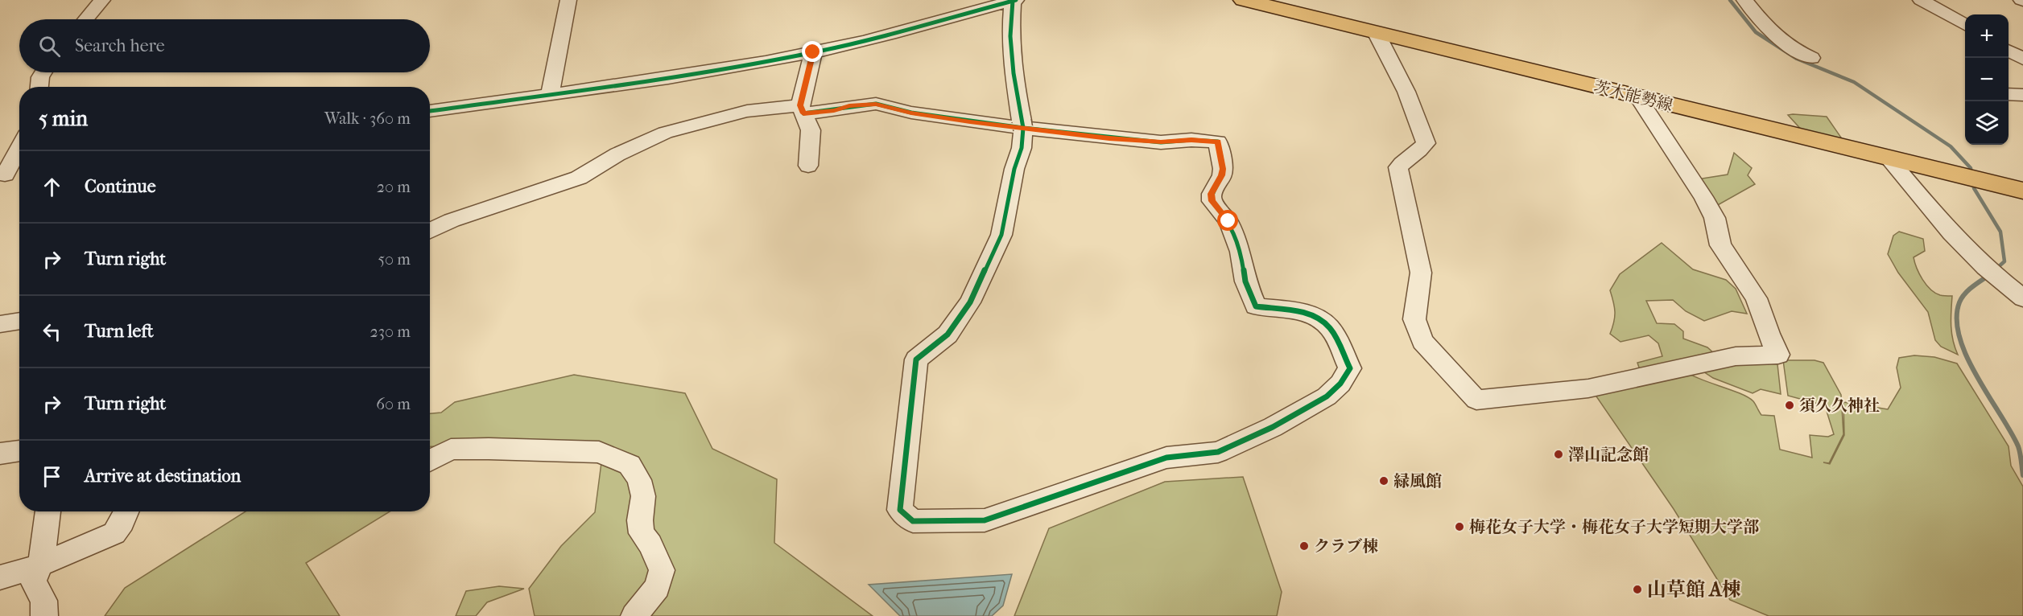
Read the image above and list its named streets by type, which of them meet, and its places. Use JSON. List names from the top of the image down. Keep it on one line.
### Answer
{"streets":{"main road":["茨木能勢線"]},"places":["須久久神社","澤山記念館","緑風館","梅花女子大学・梅花女子大学短期大学部","クラブ棟","山草館 A棟"],"page":{"map_buttons":["+","−"],"search":"Search here","heading":["5 min","Walk · 360 m"],"list":[["Continue","20 m"],["Turn right","50 m"],["Turn left","230 m"],["Turn right","60 m"],"Arrive at destination"]}}
